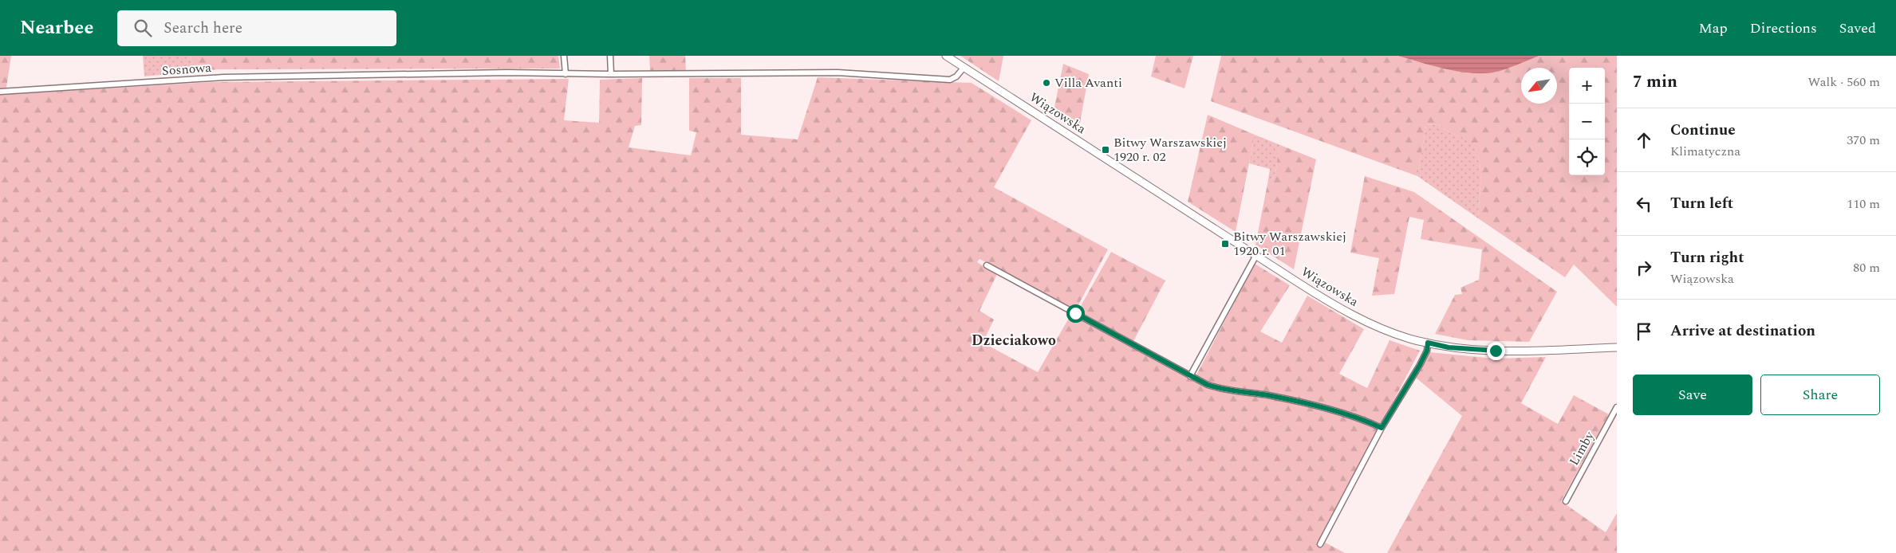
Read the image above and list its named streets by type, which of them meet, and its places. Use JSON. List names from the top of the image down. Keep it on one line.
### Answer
{"streets":{"main road":["Wiązowska"],"street":["Sosnowa","Limby"]},"crossings":[["Sosnowa","Wiązowska"]],"districts":["Dzieciakowo"],"places":{"other":["Villa Avanti"],"transit":["Bitwy Warszawskiej 1920 r. 02","Bitwy Warszawskiej 1920 r. 01"]},"north":"bottom left","page":{"header":"Nearbee","search":"Search here","nav":["Map","Directions","Saved"],"heading":["7 min","Walk · 560 m"],"map_buttons":["+","−"],"list":[["Continue","Klimatyczna","370 m"],["Turn left","110 m"],["Turn right","Wiązowska","80 m"],"Arrive at destination"],"buttons":["Save","Share"]}}
